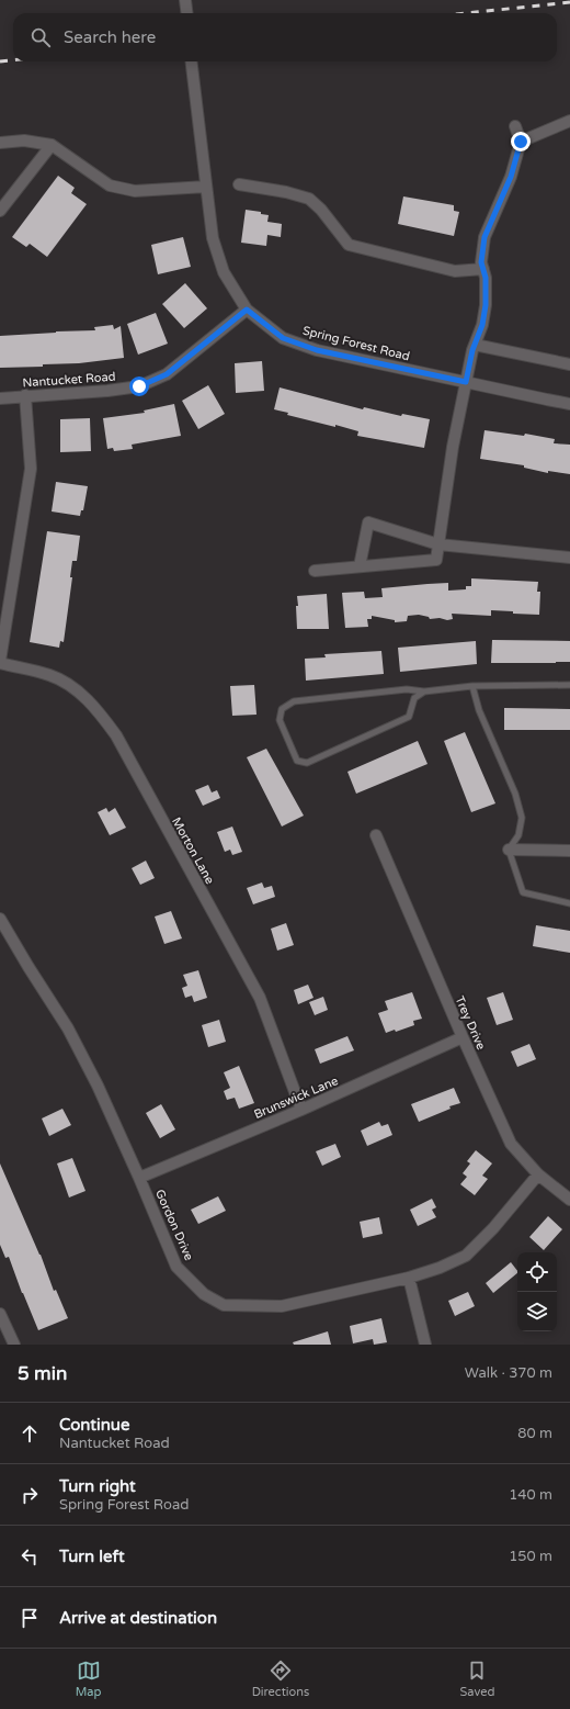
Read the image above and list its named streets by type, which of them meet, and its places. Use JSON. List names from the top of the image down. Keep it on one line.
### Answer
{"streets":{"street":["Spring Forest Road","Nantucket Road","Morton Lane","Trey Drive","Brunswick Lane","Gordon Drive"]},"crossings":[["Spring Forest Road","Nantucket Road"],["Morton Lane","Brunswick Lane"],["Trey Drive","Brunswick Lane"],["Trey Drive","Gordon Drive"],["Brunswick Lane","Gordon Drive"]],"page":{"search":"Search here","heading":["5 min","Walk · 370 m"],"list":[["Continue","Nantucket Road","80 m"],["Turn right","Spring Forest Road","140 m"],["Turn left","150 m"],"Arrive at destination"],"nav":["Map","Directions","Saved"]}}
